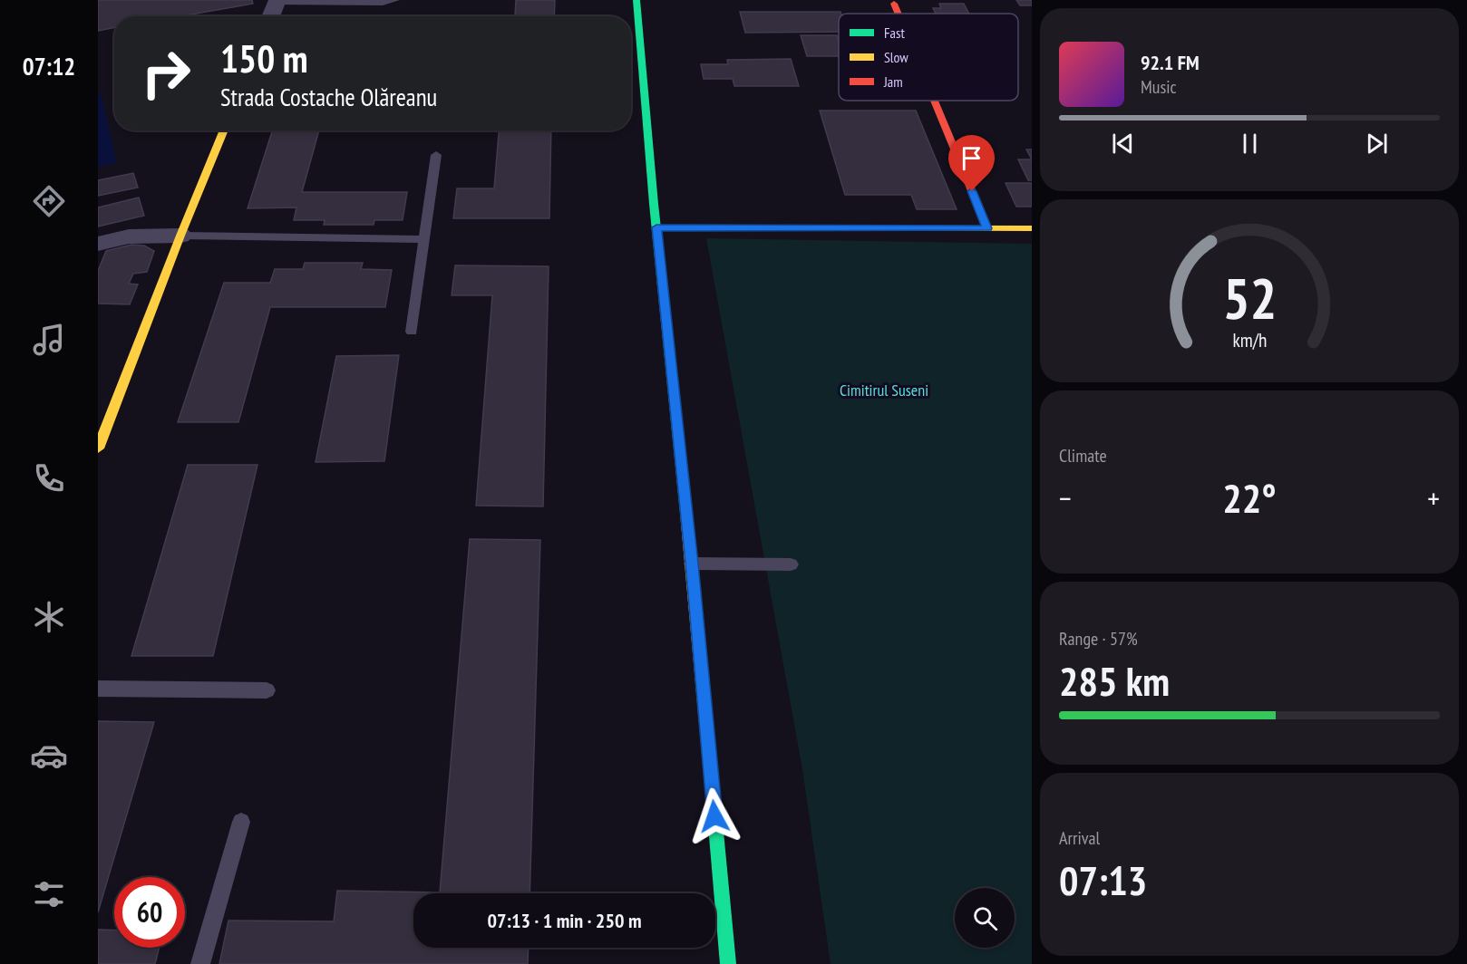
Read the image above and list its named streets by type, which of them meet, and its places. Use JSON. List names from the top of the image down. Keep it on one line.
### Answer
{"parks":["Cimitirul Suseni"],"legend":["Fast","Slow","Jam"],"page":{"tabs":"07:12","turn":["150 m","Strada Costache Olăreanu"],"song":["92.1 FM","Music"],"tile":["Climate",["Range · 57%","285 km"],["Arrival","07:13"]],"heat":["−","22°","+"],"limit":"60","trip":"07:13 · 1 min · 250 m","gauge":["52","km/h"]}}
